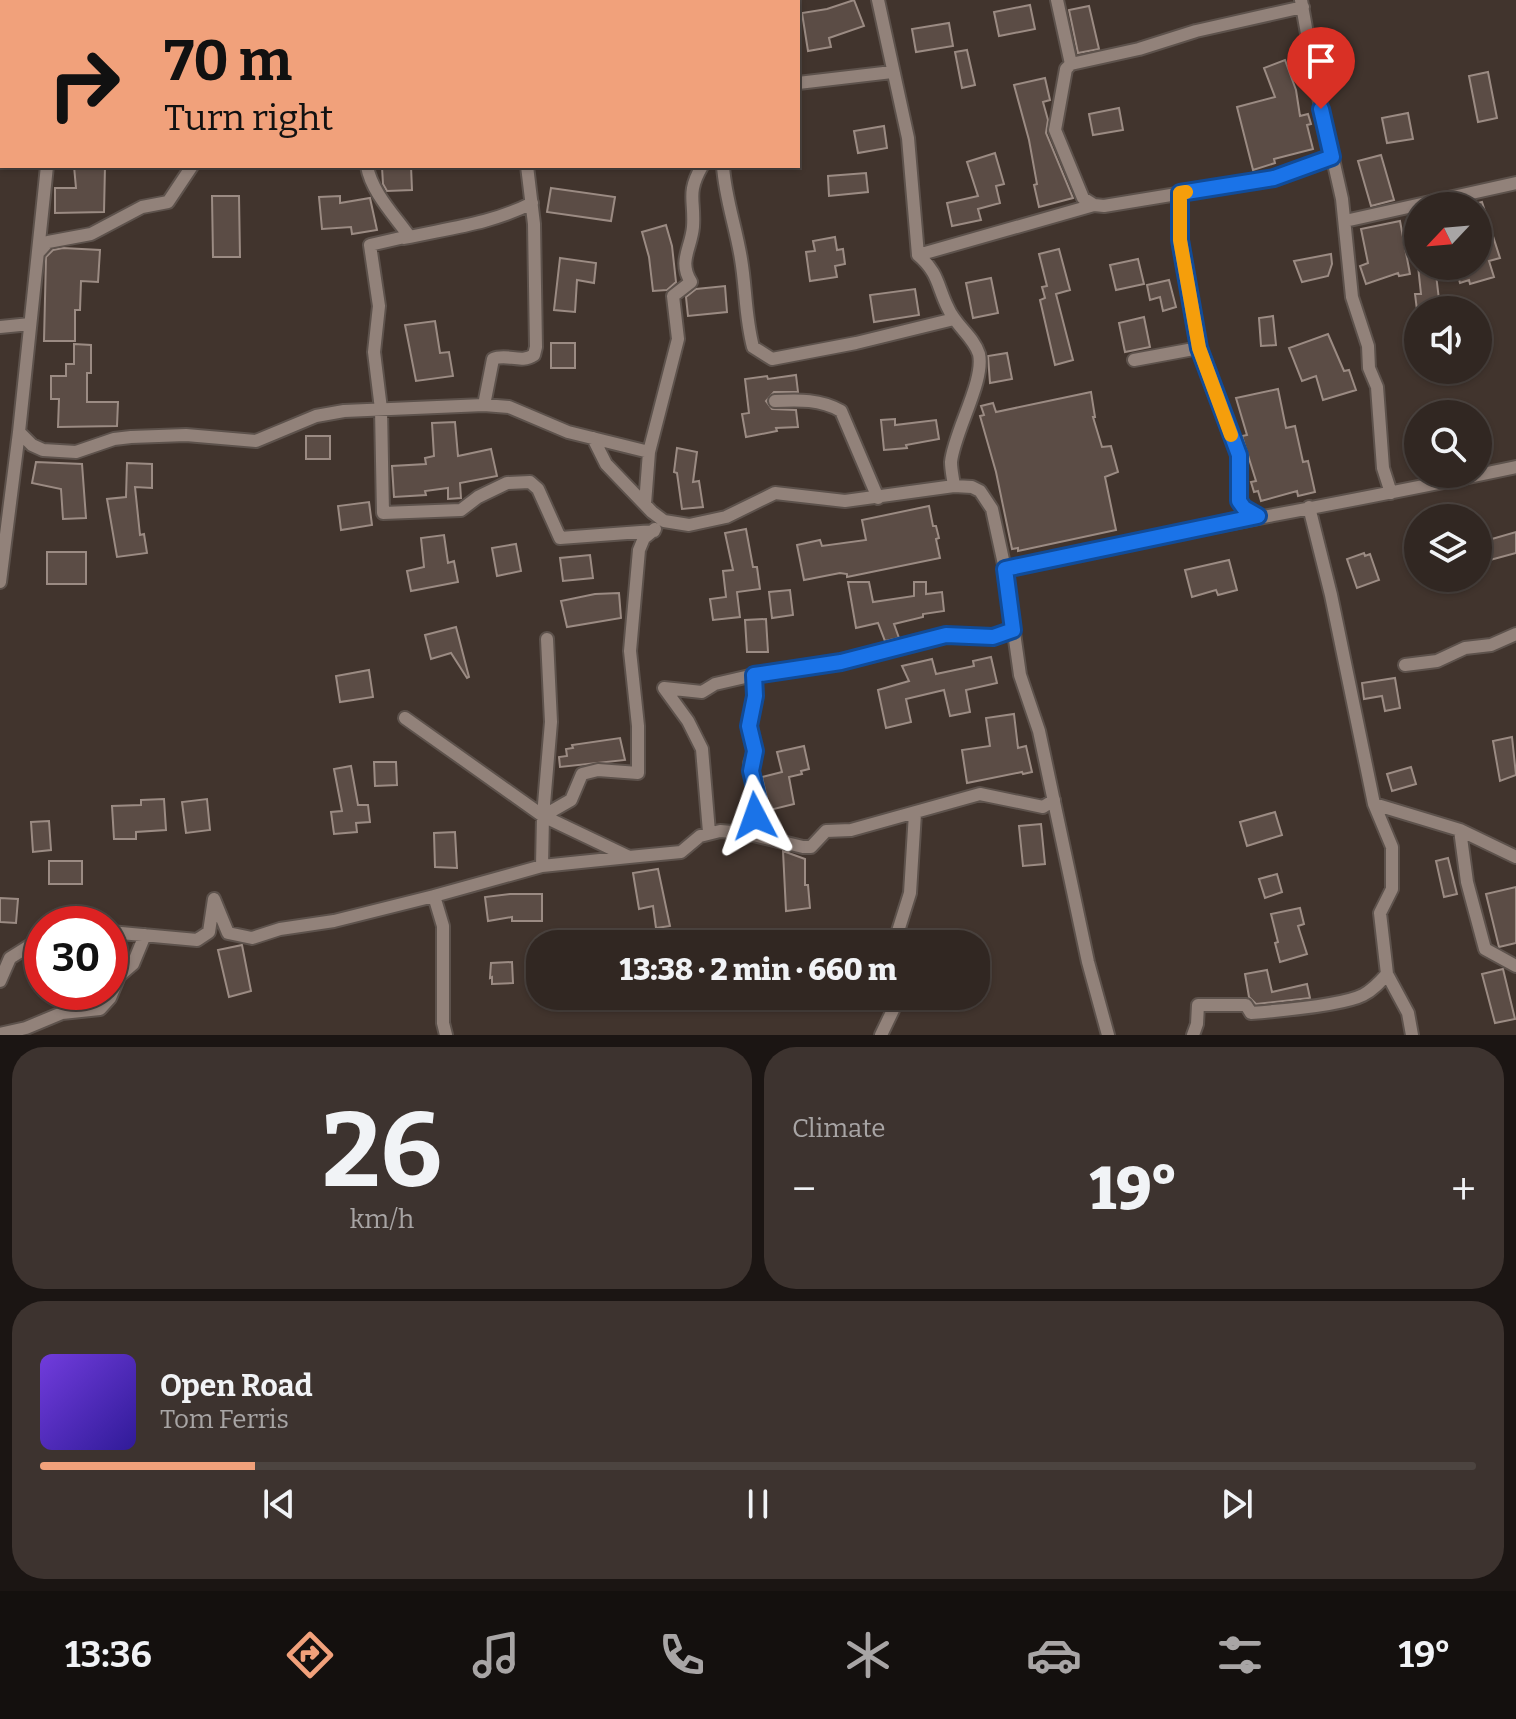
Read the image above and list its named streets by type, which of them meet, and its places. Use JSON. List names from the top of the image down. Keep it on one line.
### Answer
{"north":"bottom left","page":{"turn":["70 m","Turn right"],"limit":"30","trip":"13:38 · 2 min · 660 m","tile":[["26","km/h"],"Climate"],"heat":["−","19°","+"],"song":["Open Road","Tom Ferris"],"tabs":["13:36","19°"]}}
